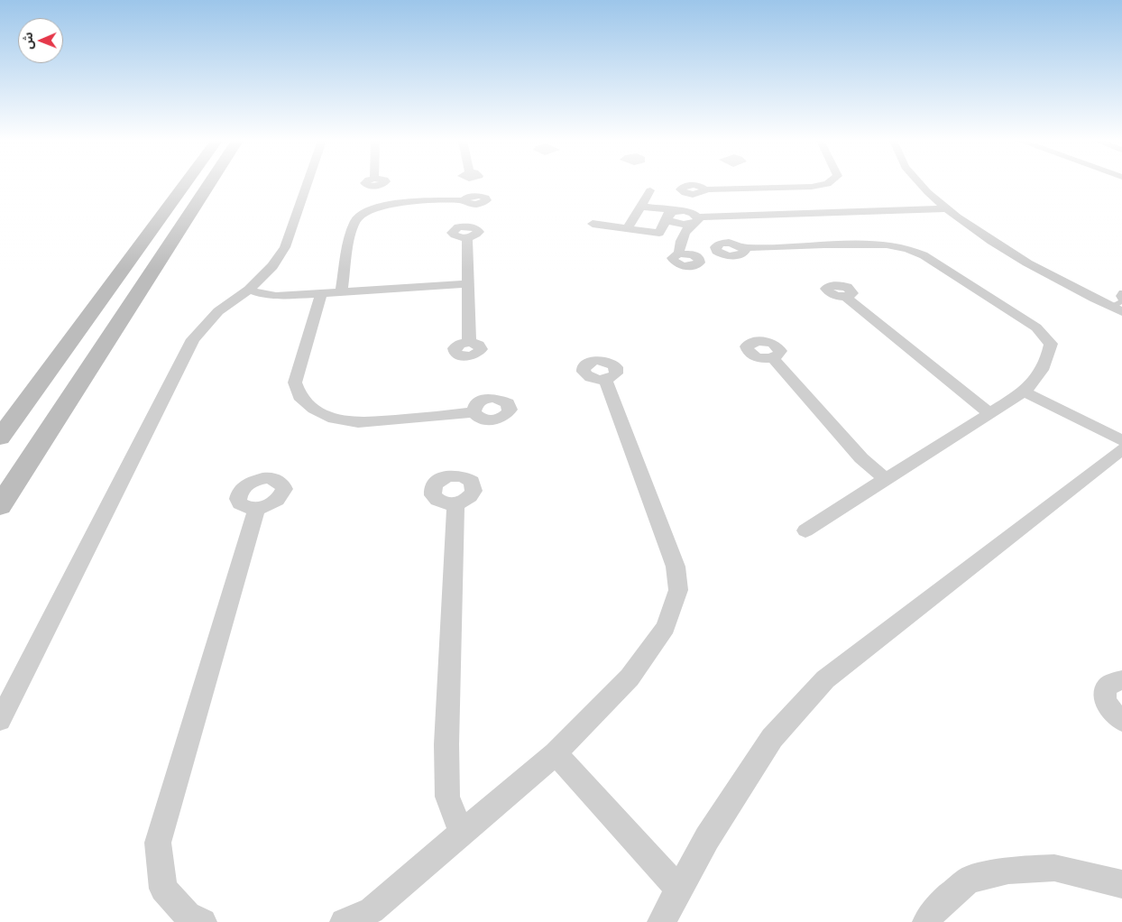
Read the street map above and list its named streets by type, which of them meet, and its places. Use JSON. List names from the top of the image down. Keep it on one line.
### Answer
{"north":"left"}
